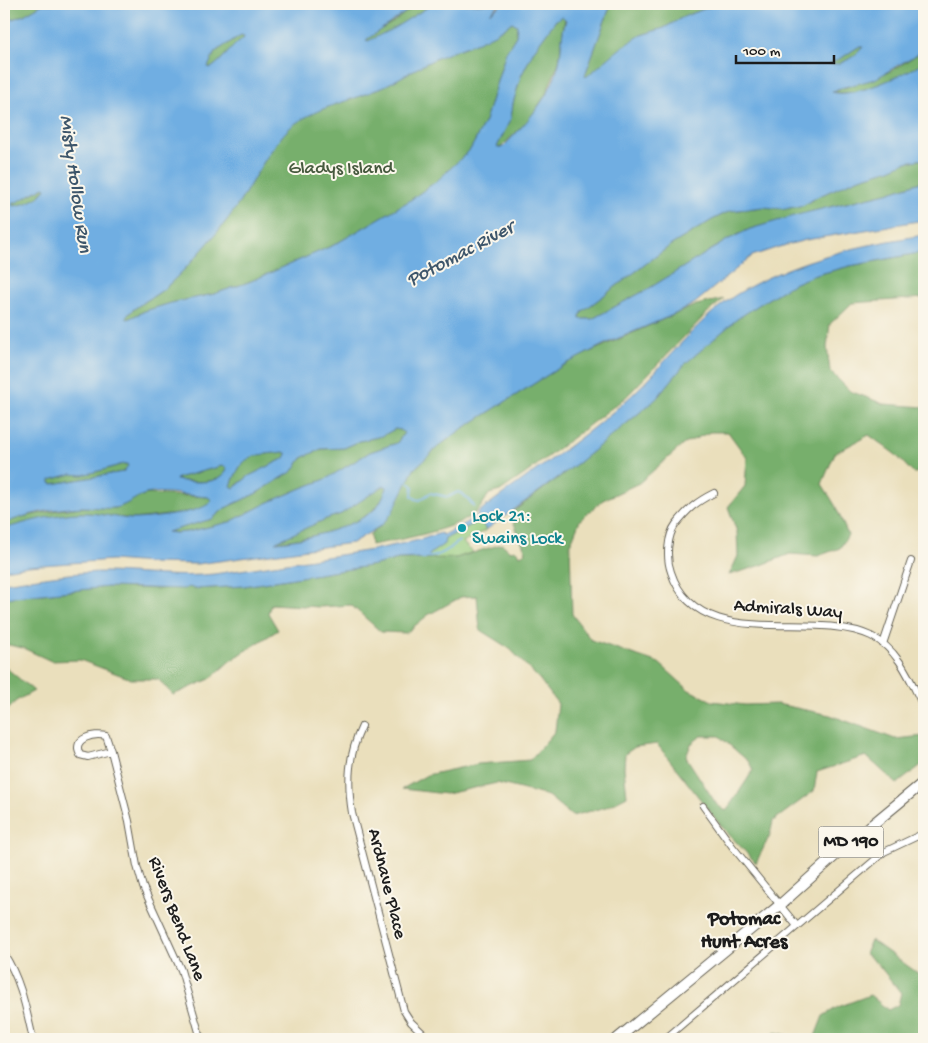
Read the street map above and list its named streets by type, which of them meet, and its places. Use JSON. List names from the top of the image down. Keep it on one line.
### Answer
{"streets":{"main road":["MD 190"],"street":["Admirals Way","Ardnave Place","Rivers Bend Lane"]},"districts":["Potomac Hunt Acres"],"water":["Misty Hollow Run","Potomac River"],"parks":["Gladys Island"],"places":["Lock 21: Swains Lock"],"scale_bar":"100 m"}
